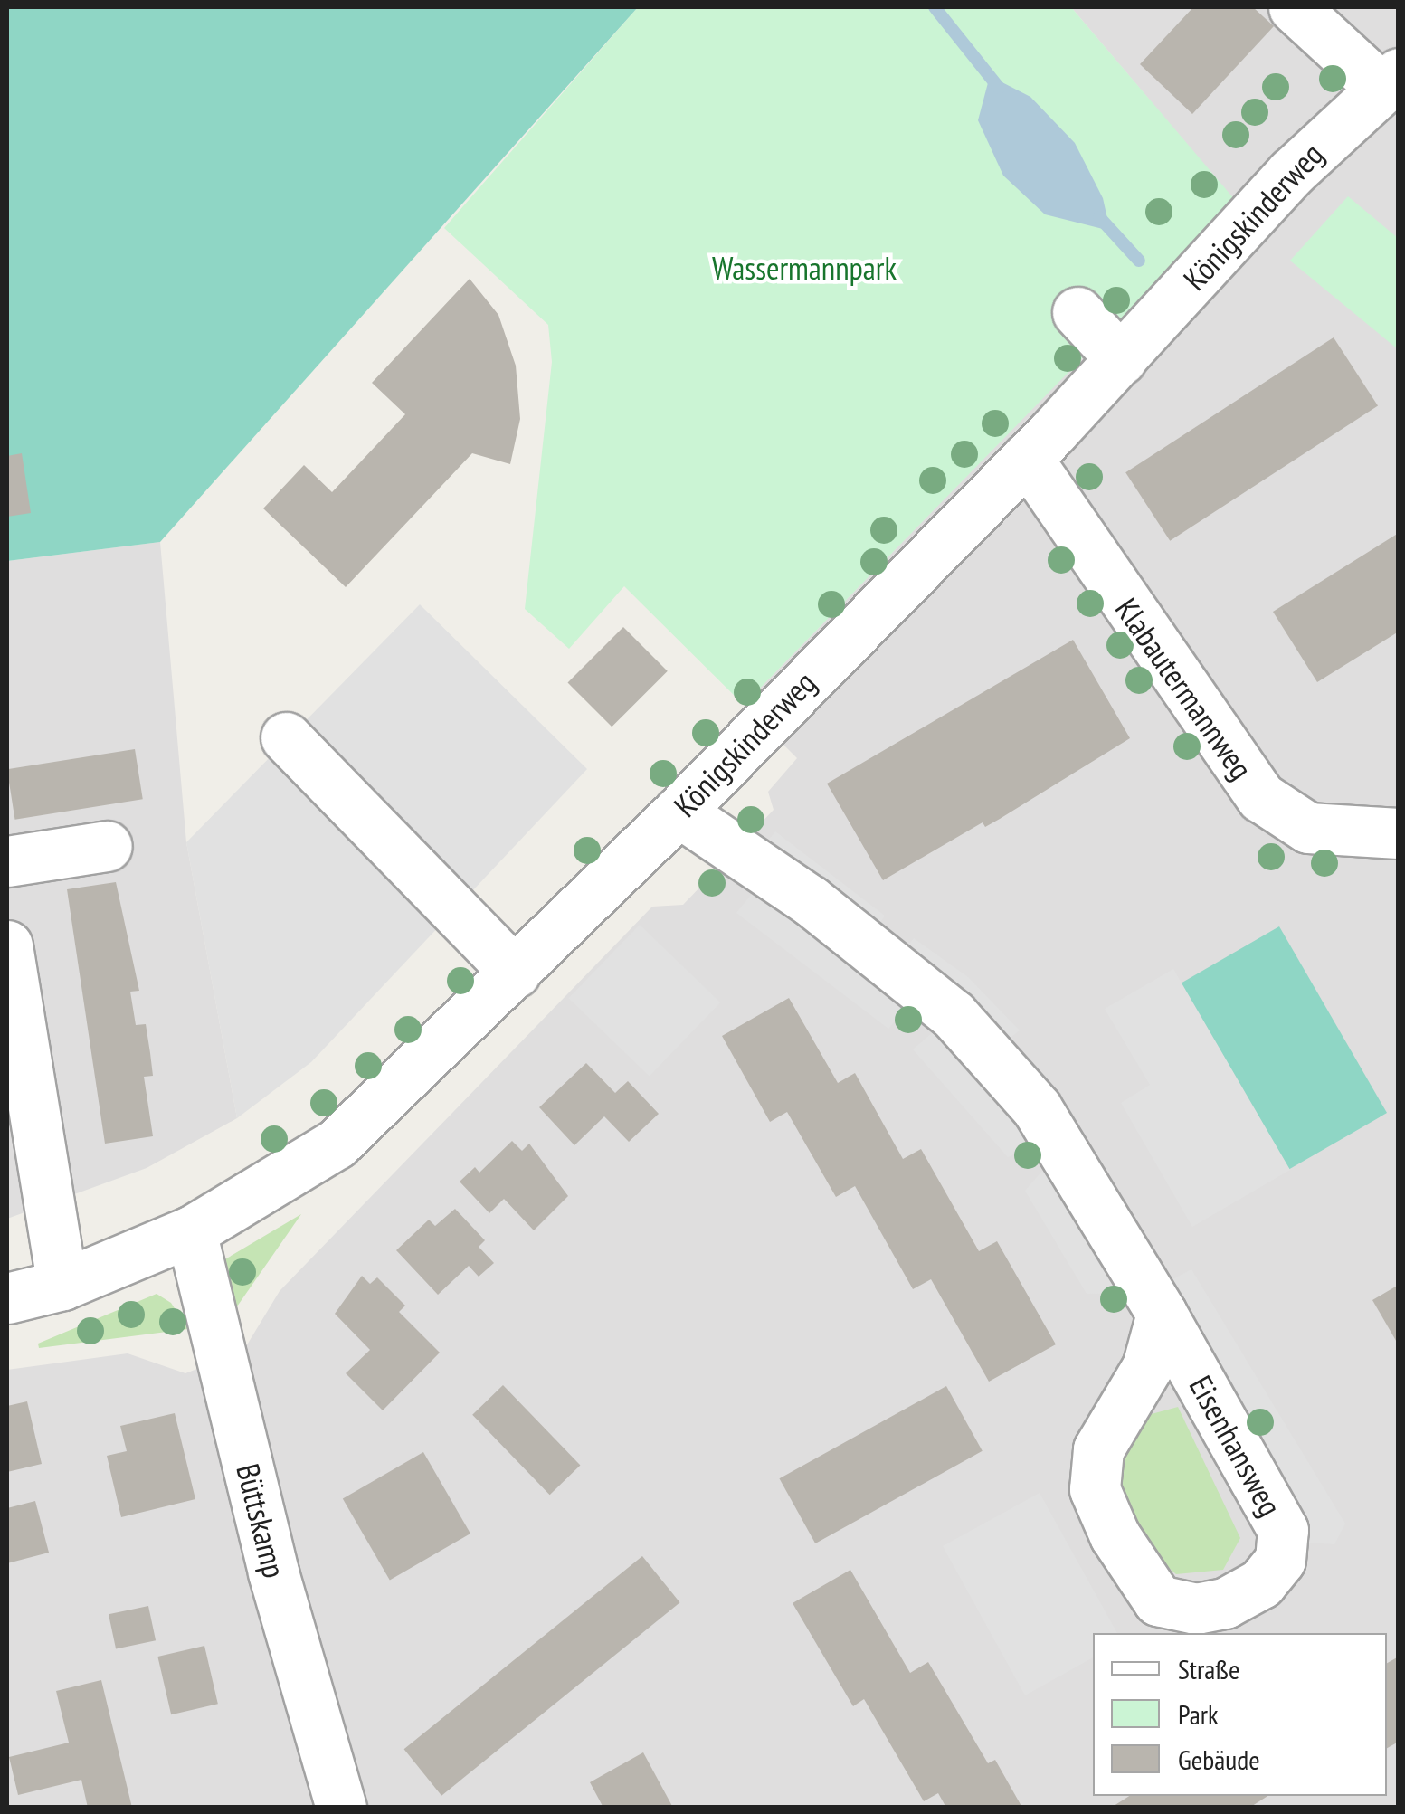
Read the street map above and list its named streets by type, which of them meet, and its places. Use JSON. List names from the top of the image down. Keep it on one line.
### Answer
{"streets":{"street":["Königskinderweg","Klabautermannweg","Eisenhansweg","Büttskamp"]},"crossings":[["Königskinderweg","Klabautermannweg"],["Königskinderweg","Eisenhansweg"],["Königskinderweg","Büttskamp"]],"parks":["Wassermannpark"],"legend":["Straße","Park","Gebäude"]}
